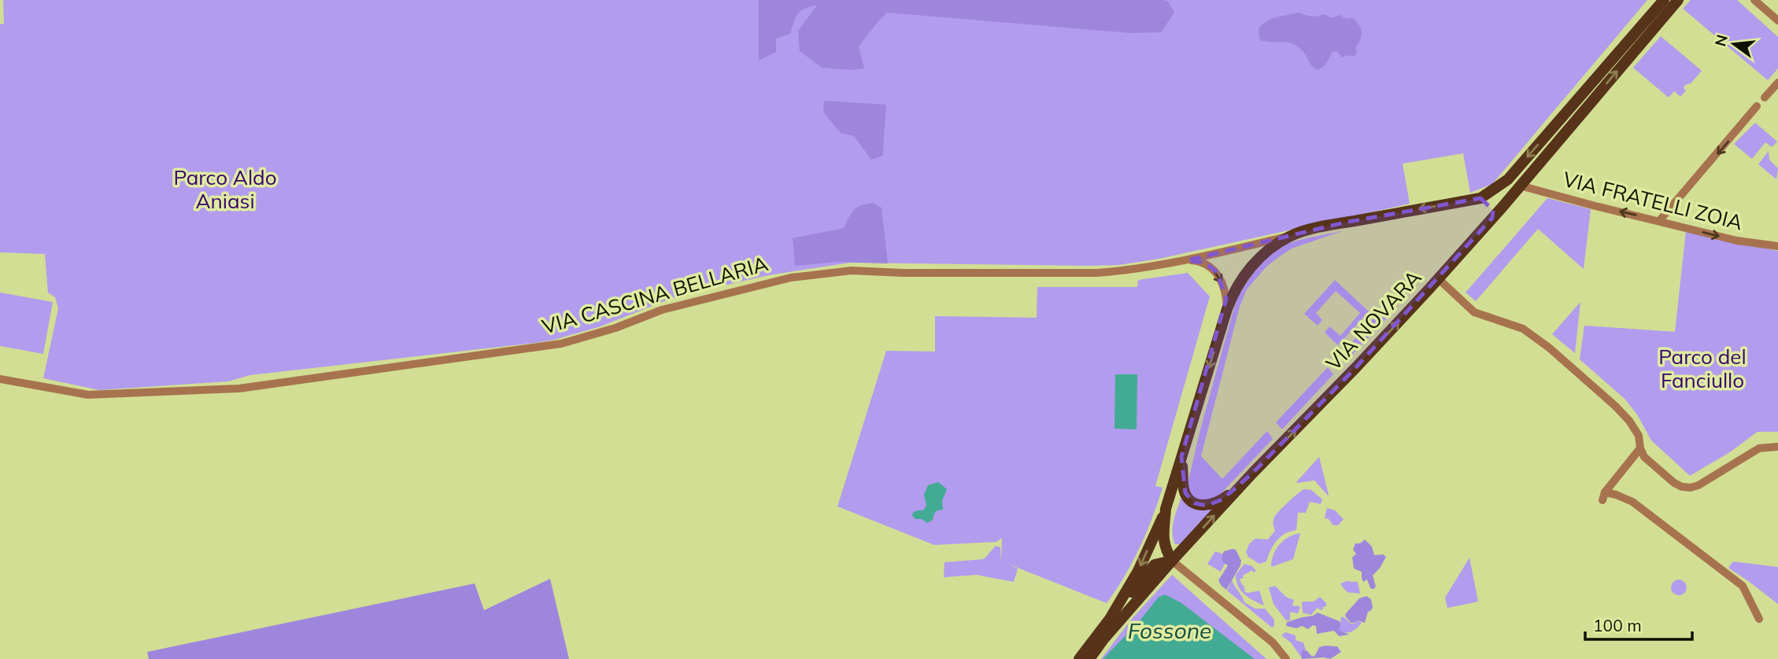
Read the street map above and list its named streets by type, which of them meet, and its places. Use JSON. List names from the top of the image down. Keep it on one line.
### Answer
{"streets":{"main road":["VIA CASCINA BELLARIA","VIA NOVARA"],"street":["VIA FRATELLI ZOIA"]},"crossings":[["VIA FRATELLI ZOIA","VIA NOVARA"]],"water":["Fossone"],"parks":["Parco Aldo Aniasi","Parco del Fanciullo"],"scale_bar":"100 m","north":"left"}
